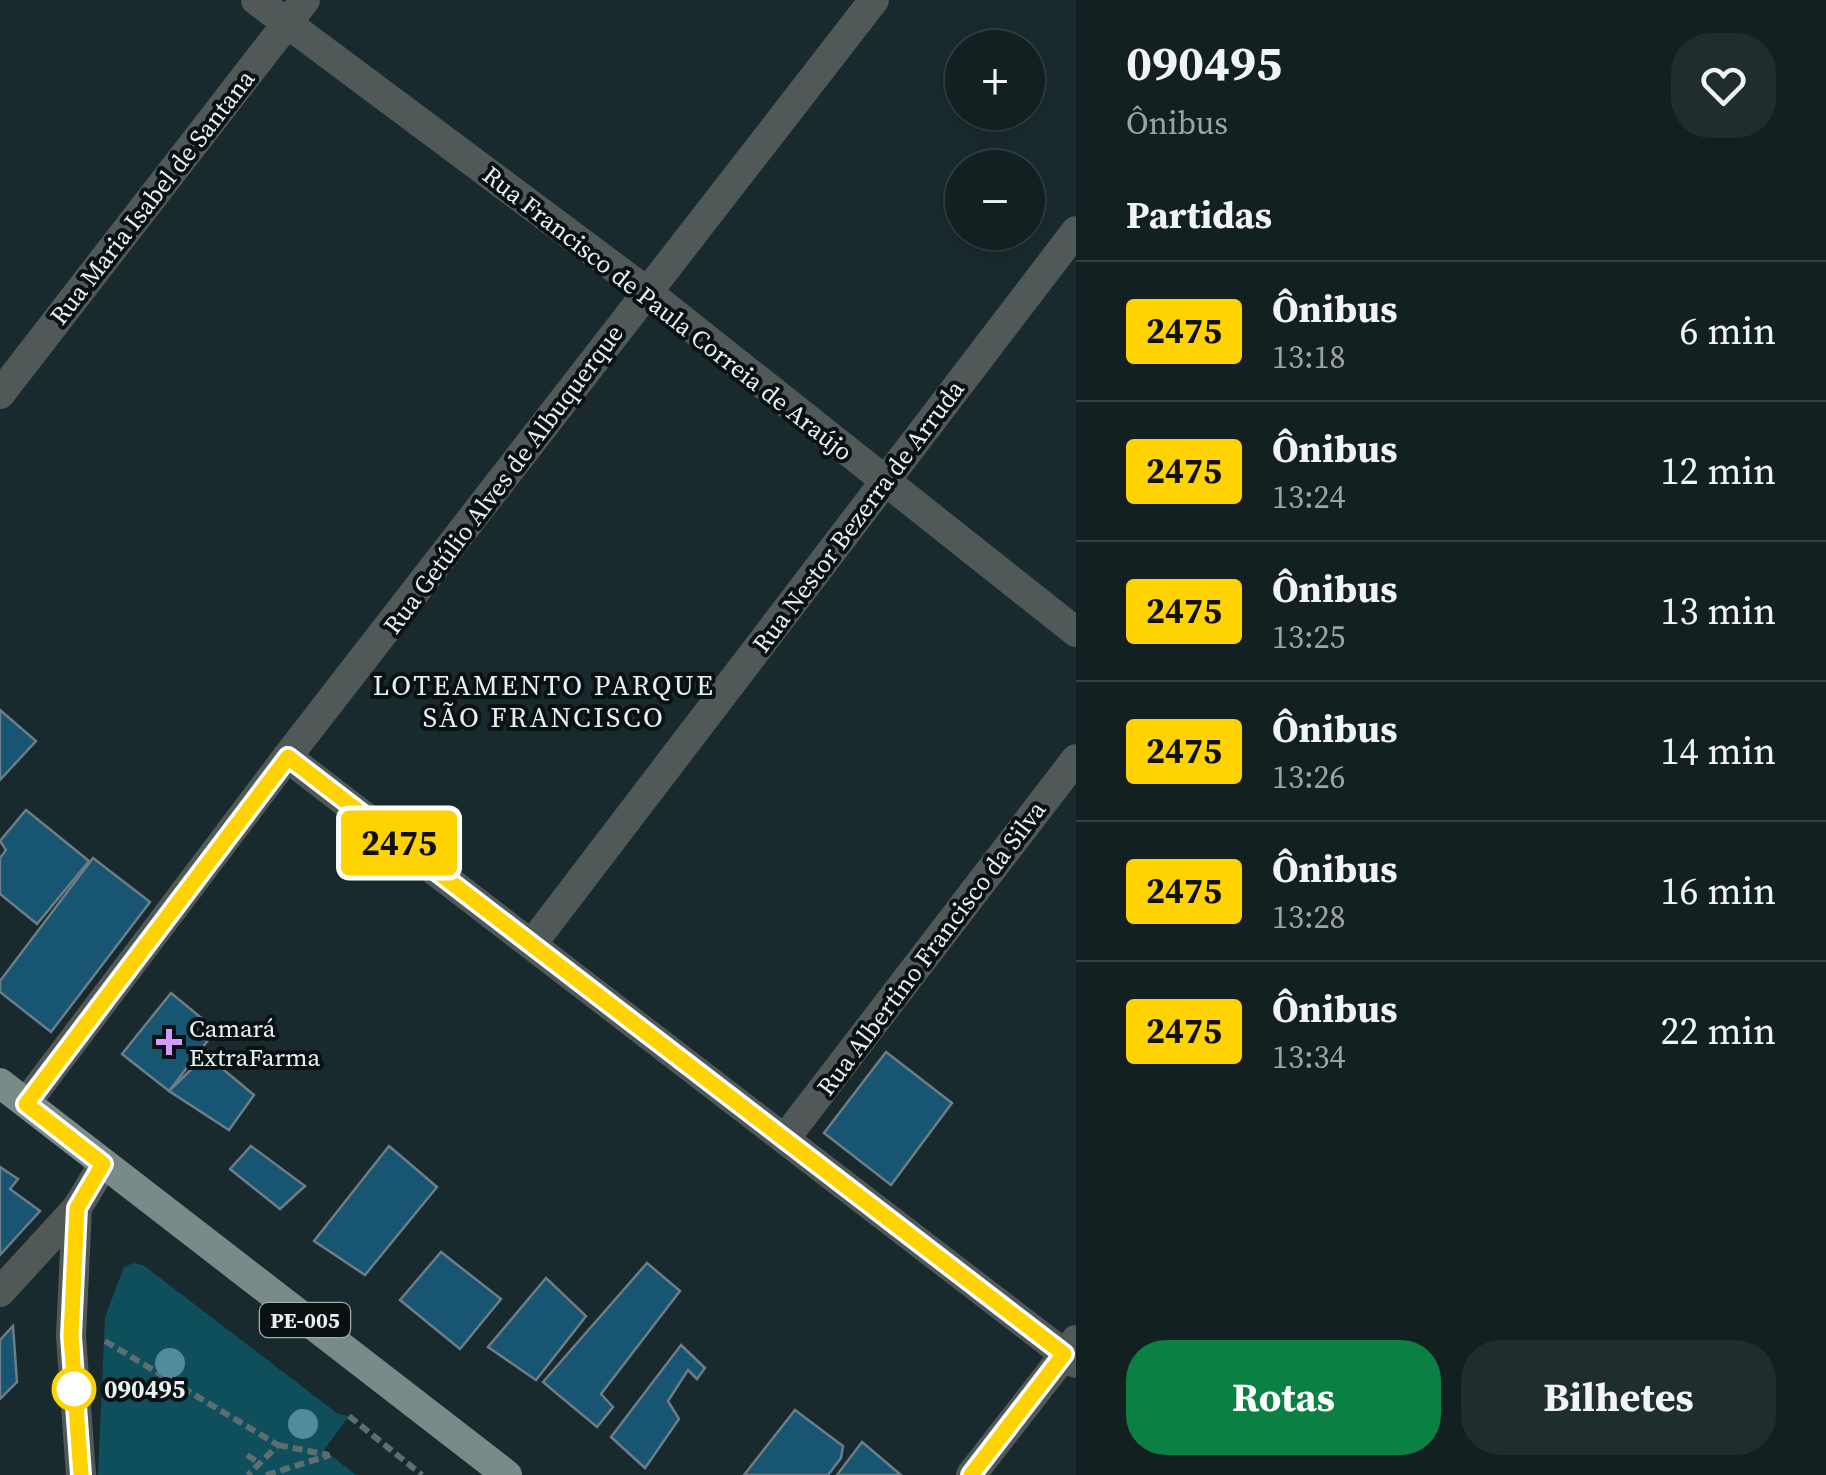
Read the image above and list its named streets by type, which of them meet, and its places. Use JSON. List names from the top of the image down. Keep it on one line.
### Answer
{"streets":{"main road":["PE-005"],"street":["Rua Maria Isabel de Santana","Rua Francisco de Paula Correia de Araújo","Rua Getúlio Alves de Albuquerque","Rua Nestor Bezerra de Arruda","Rua Albertino Francisco da Silva"]},"crossings":[["Rua Maria Isabel de Santana","Rua Francisco de Paula Correia de Araújo"],["Rua Francisco de Paula Correia de Araújo","Rua Getúlio Alves de Albuquerque"],["Rua Francisco de Paula Correia de Araújo","Rua Nestor Bezerra de Arruda"],["Rua Getúlio Alves de Albuquerque","PE-005"]],"districts":["LOTEAMENTO PARQUE SÃO FRANCISCO"],"places":{"health":["Camará ExtraFarma"],"other":["090495"]},"lines":["bus line 2475"],"page":{"on_map":"2475","heading":[["090495","Ônibus"],"Partidas"],"map_buttons":["+","−"],"list":[{"mark":"2475","name":"Ônibus","note":"13:18","value":"6 min"},{"mark":"2475","name":"Ônibus","note":"13:24","value":"12 min"},{"mark":"2475","name":"Ônibus","note":"13:25","value":"13 min"},{"mark":"2475","name":"Ônibus","note":"13:26","value":"14 min"},{"mark":"2475","name":"Ônibus","note":"13:28","value":"16 min"},{"mark":"2475","name":"Ônibus","note":"13:34","value":"22 min"}],"buttons":["Rotas","Bilhetes"]}}
